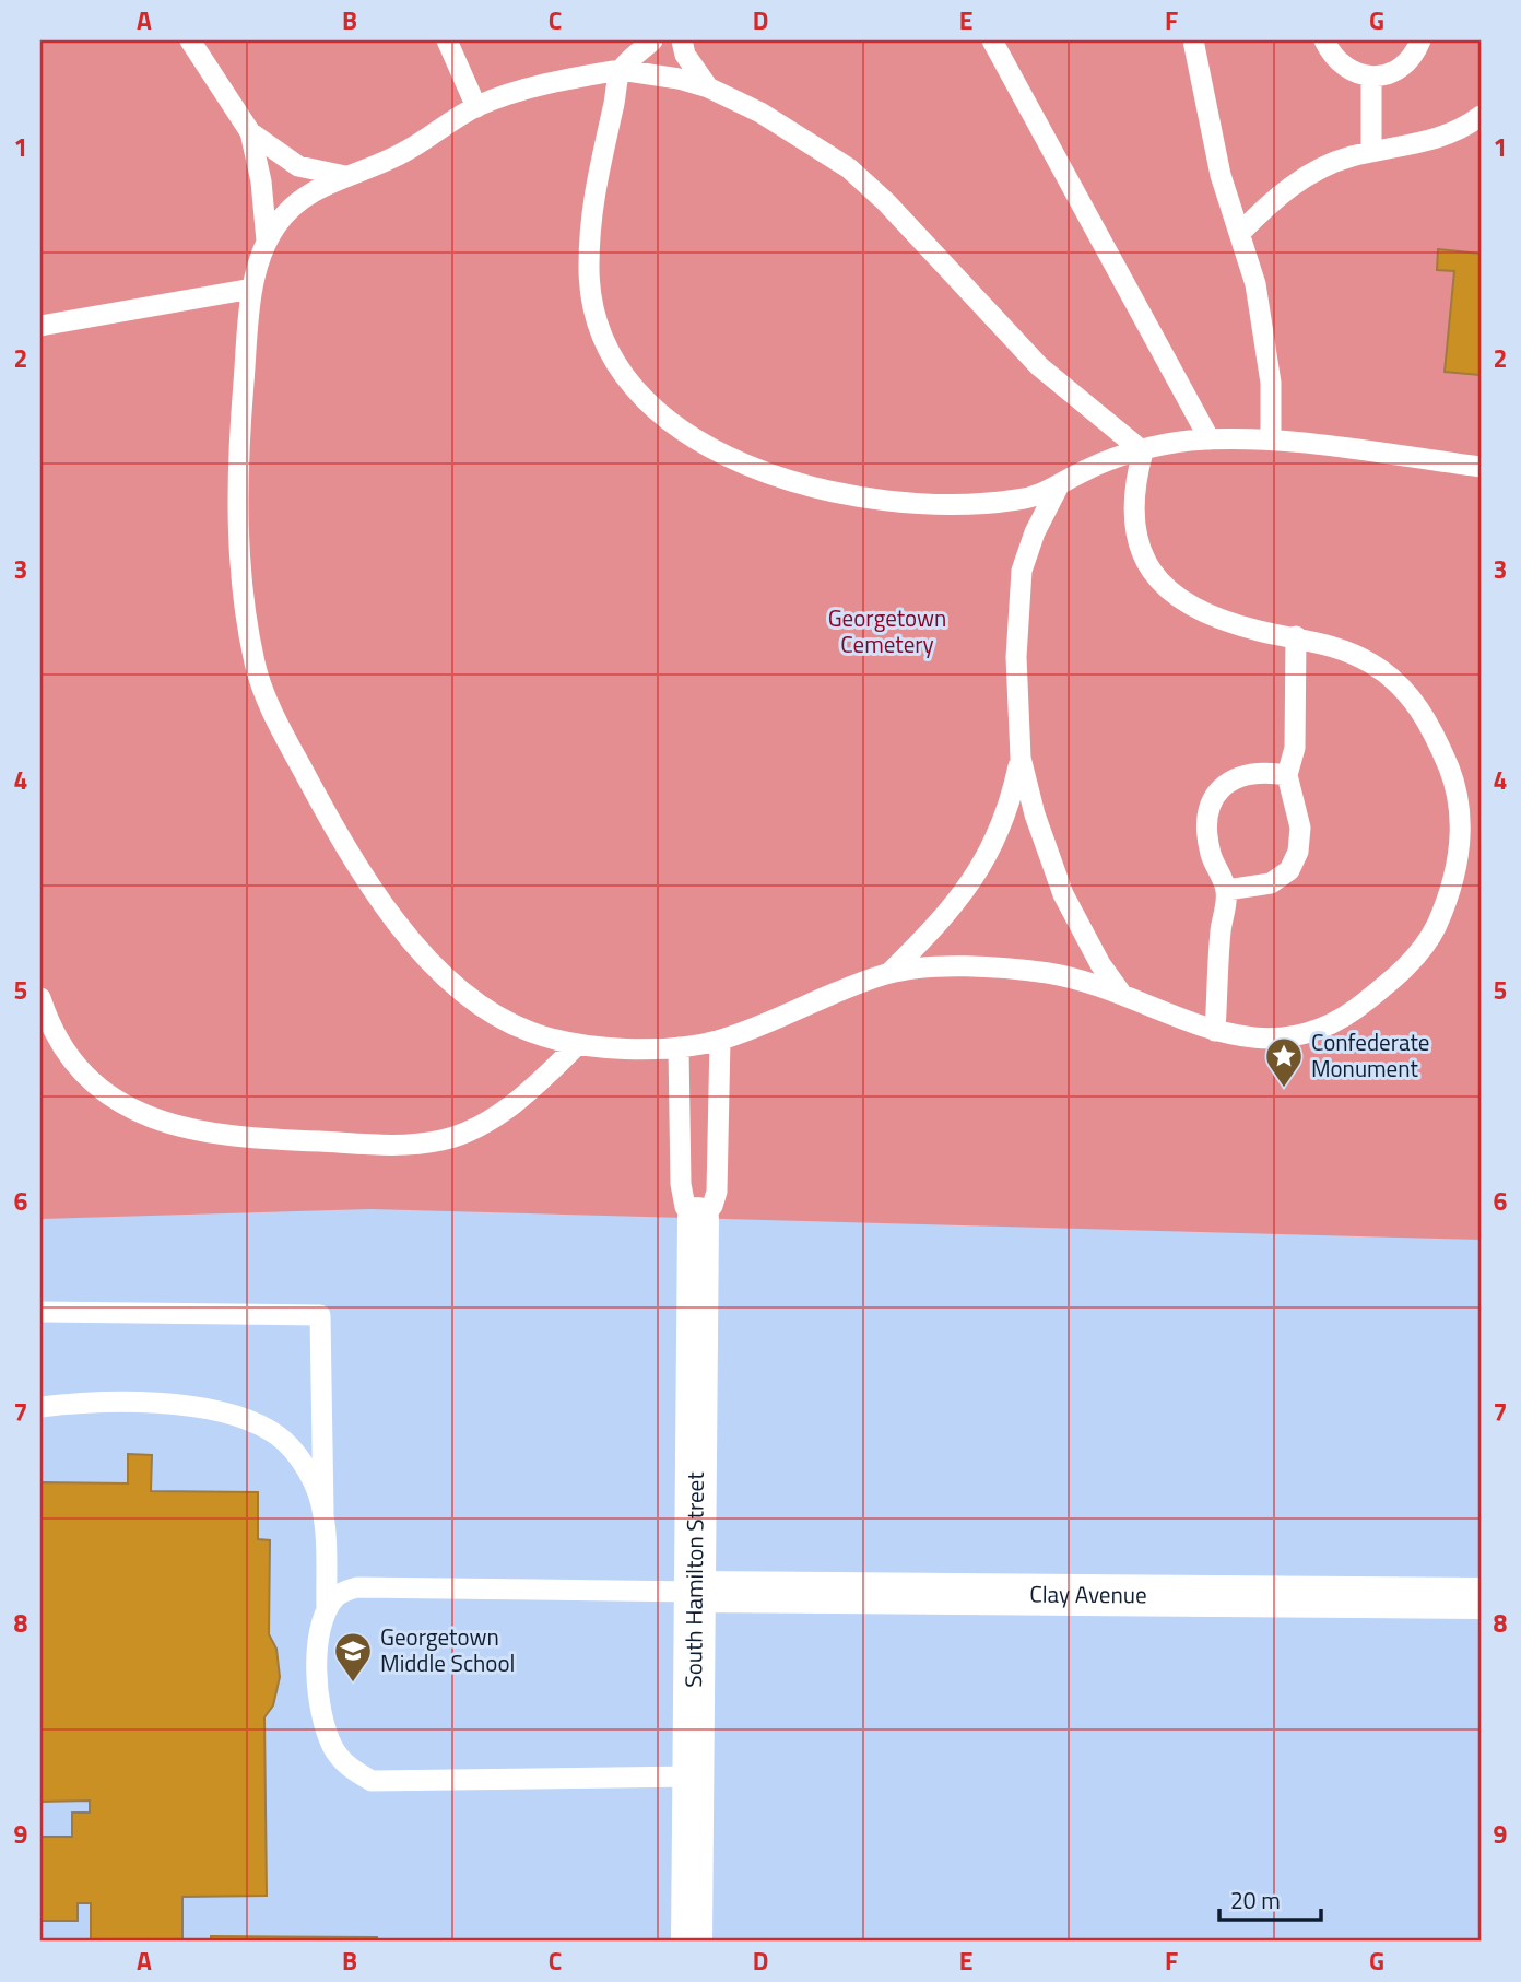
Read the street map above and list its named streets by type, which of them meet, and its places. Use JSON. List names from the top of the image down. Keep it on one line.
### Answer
{"streets":{"street":["South Hamilton Street","Clay Avenue"]},"crossings":[["South Hamilton Street","Clay Avenue"]],"parks":["Georgetown Cemetery"],"places":{"place":["Confederate Monument"],"school or university":["Georgetown Middle School"]},"scale_bar":"20 m","grid":{"columns":["A","B","C","D","E","F","G"],"rows":["1","2","3","4","5","6","7","8","9"]}}
